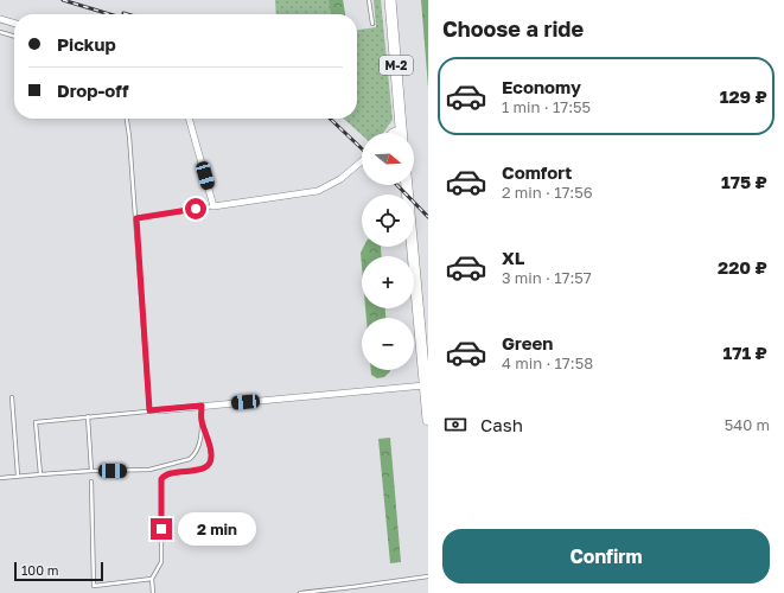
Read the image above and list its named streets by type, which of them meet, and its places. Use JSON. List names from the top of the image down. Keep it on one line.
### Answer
{"streets":{"highway":["М-2"]},"scale_bar":"100 m","north":"right","page":{"heading":"Choose a ride","banner":["Pickup","Drop-off"],"list":[{"name":"Economy","note":"1 min · 17:55","value":"129 ₽"},{"name":"Comfort","note":"2 min · 17:56","value":"175 ₽"},{"name":"XL","note":"3 min · 17:57","value":"220 ₽"},{"name":"Green","note":"4 min · 17:58","value":"171 ₽"}],"map_buttons":["+","−"],"pay":["Cash","540 m"],"bubble":"2 min","buttons":"Confirm","scale":"100 m"}}
